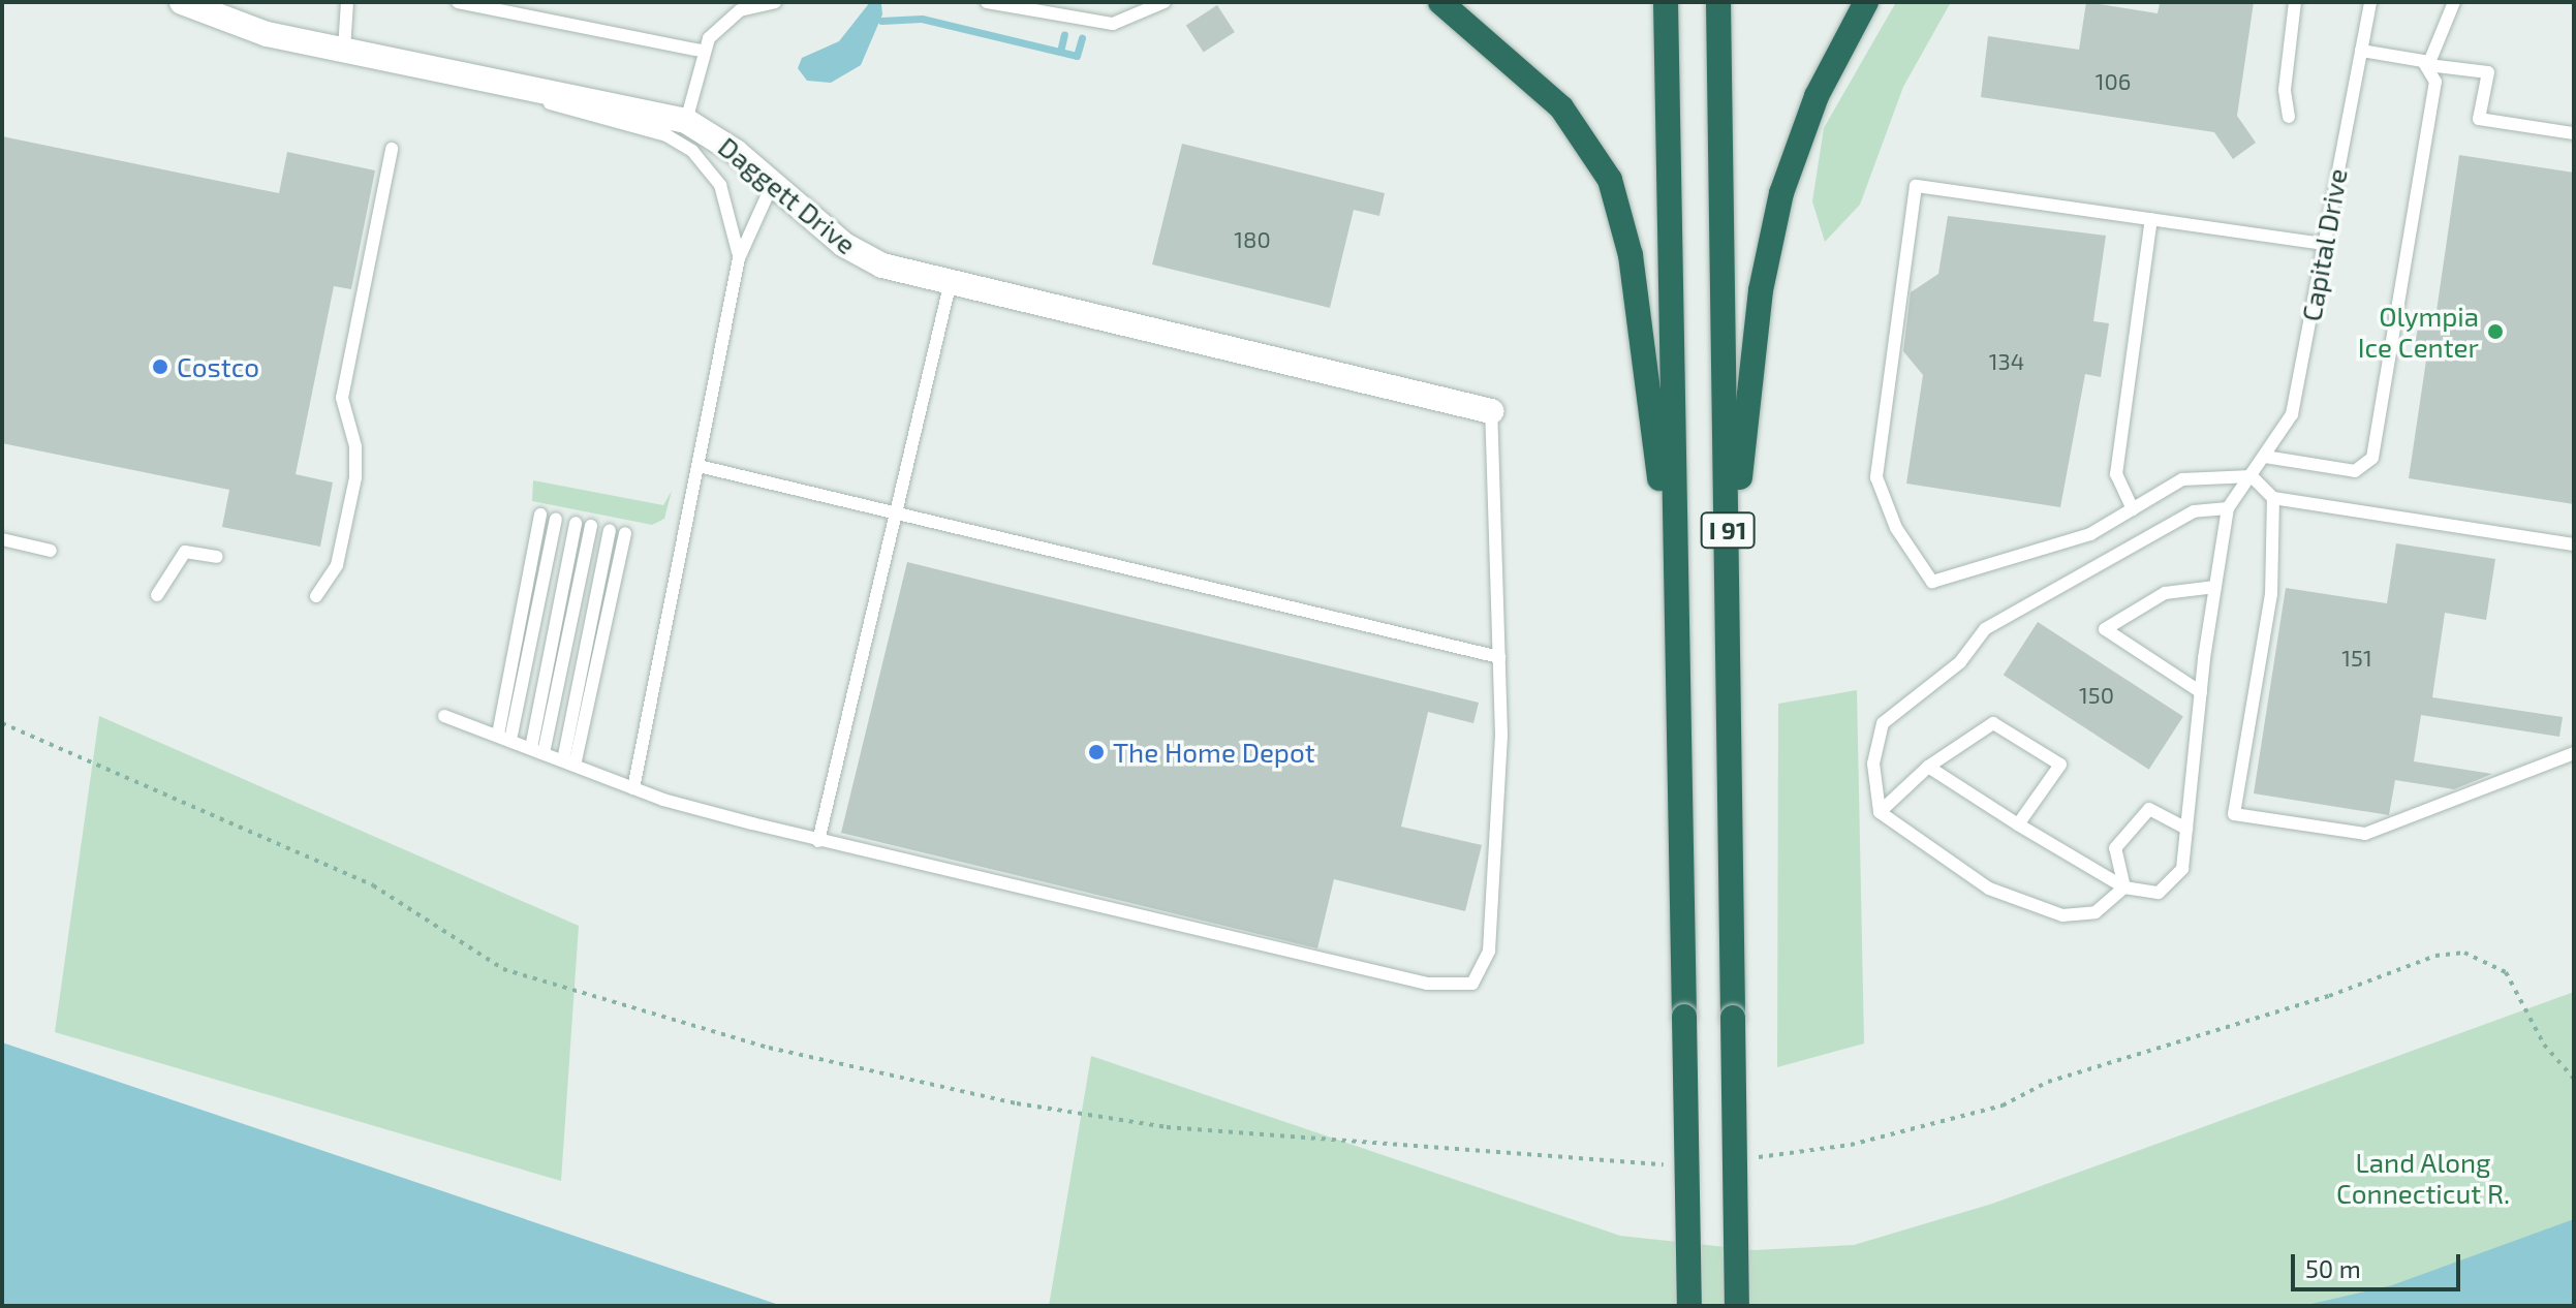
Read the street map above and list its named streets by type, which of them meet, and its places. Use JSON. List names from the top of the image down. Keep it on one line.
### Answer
{"streets":{"highway":["I 91"],"street":["Daggett Drive"],"lane":["Capital Drive"]},"parks":["Land Along Connecticut R."],"places":["Olympia Ice Center","Costco","The Home Depot"],"house_numbers":["106","180","134","151","150"],"scale_bar":"50 m"}
